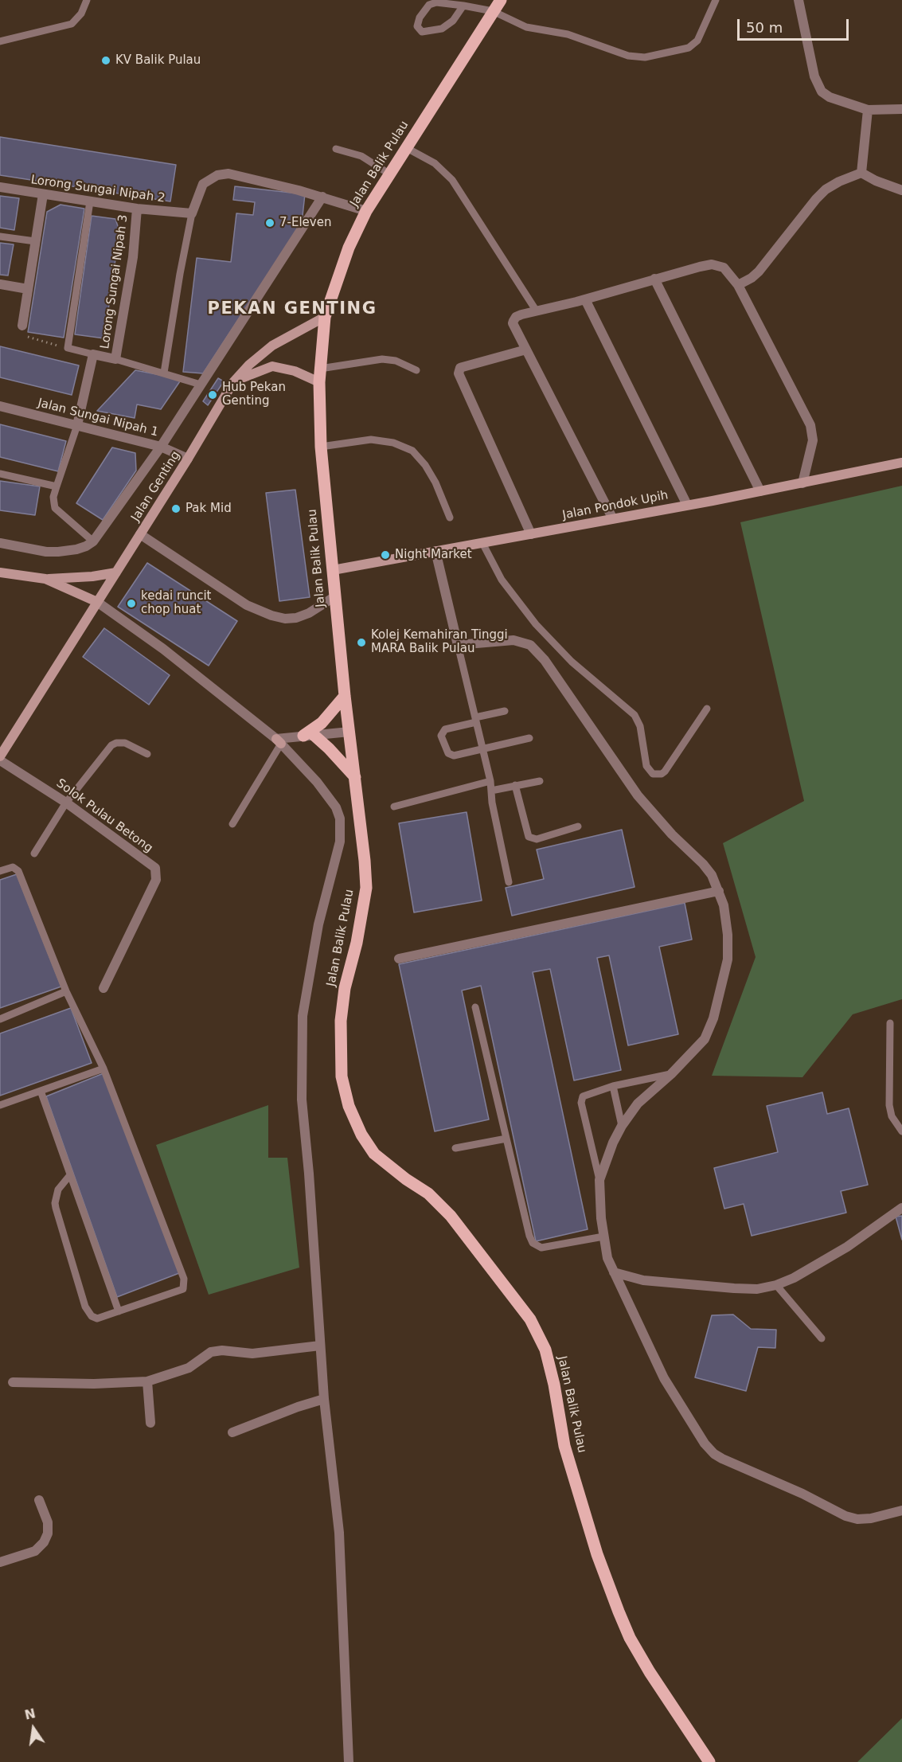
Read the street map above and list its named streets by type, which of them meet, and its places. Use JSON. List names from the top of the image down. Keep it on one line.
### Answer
{"streets":{"main road":["Jalan Balik Pulau","Jalan Genting","Jalan Pondok Upih"],"street":["Lorong Sungai Nipah 2","Lorong Sungai Nipah 3","Jalan Sungai Nipah 1","Solok Pulau Betong"]},"crossings":[["Jalan Balik Pulau","Jalan Genting"],["Jalan Balik Pulau","Jalan Pondok Upih"],["Lorong Sungai Nipah 2","Lorong Sungai Nipah 3"],["Jalan Sungai Nipah 1","Jalan Genting"]],"districts":["PEKAN GENTING"],"places":["KV Balik Pulau","7-Eleven","Hub Pekan Genting","Pak Mid","Night Market","kedai runcit chop huat","Kolej Kemahiran Tinggi MARA Balik Pulau"],"scale_bar":"50 m","north":"top"}
